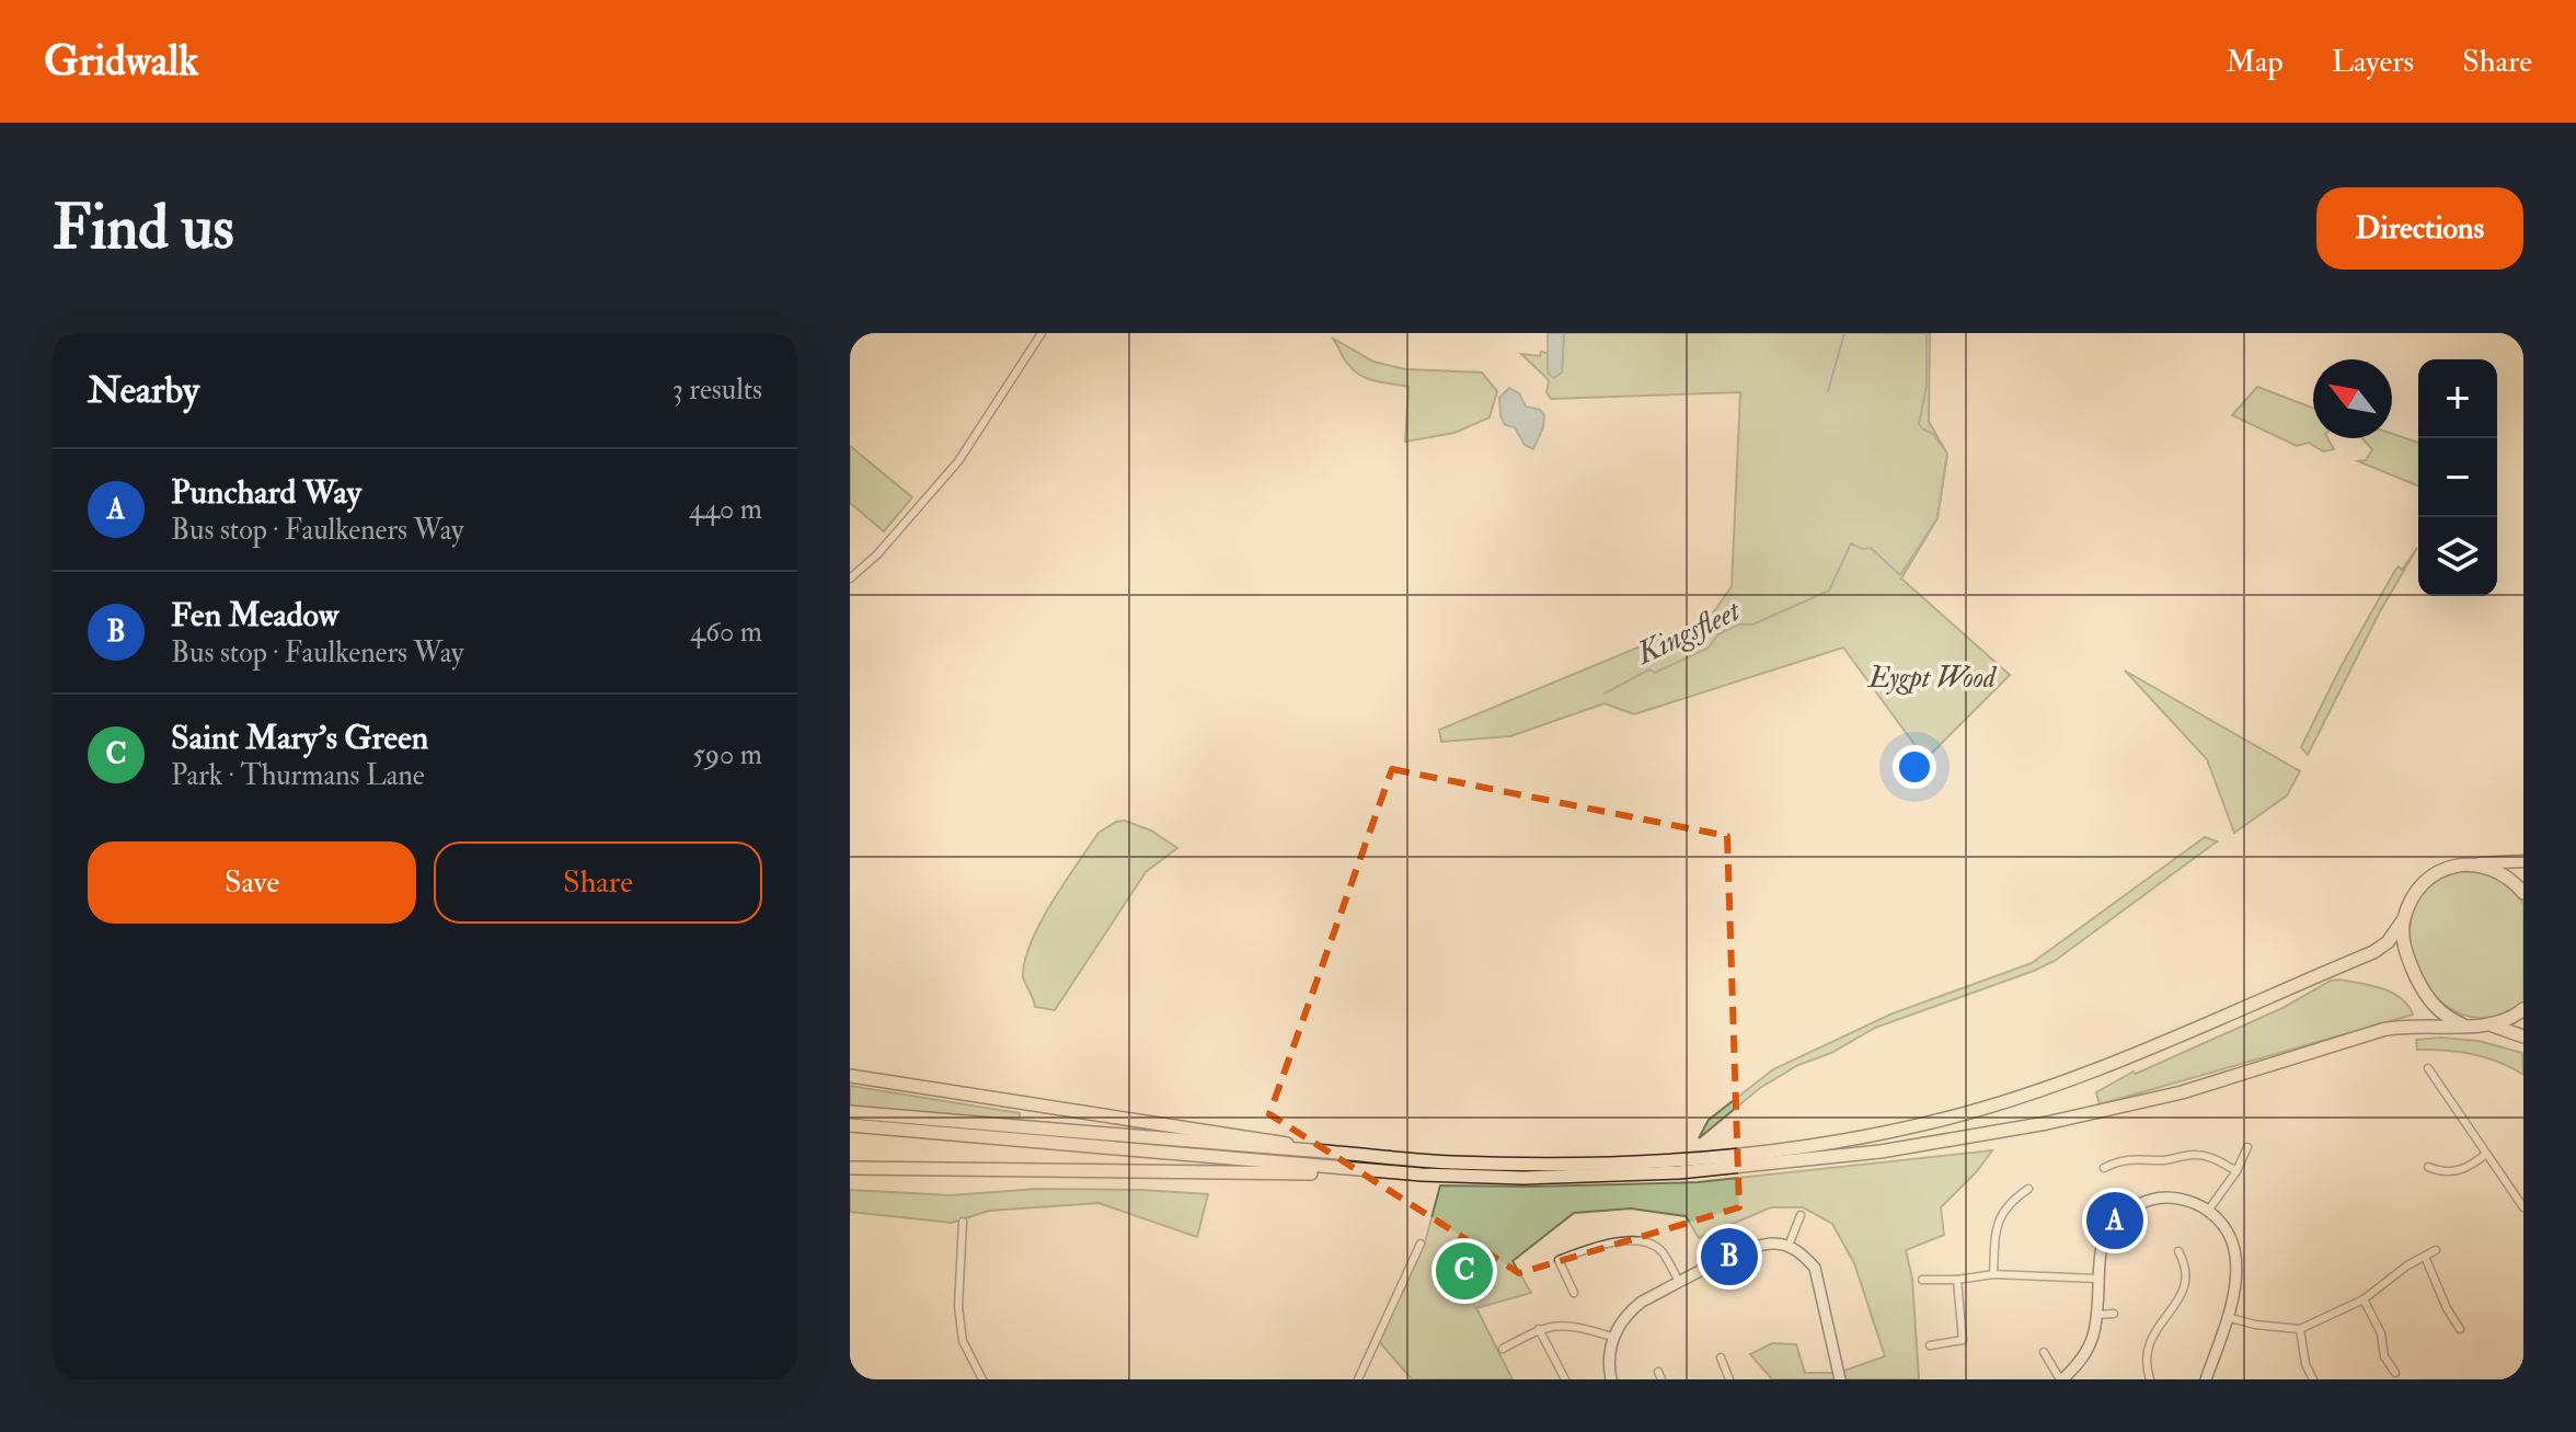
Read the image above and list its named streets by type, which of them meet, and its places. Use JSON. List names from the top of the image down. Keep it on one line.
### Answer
{"water":["Kingsfleet"],"parks":["Eygpt Wood"],"north":"top left","page":{"header":"Gridwalk","nav":["Map","Layers","Share"],"buttons":["Directions",["Save","Share"]],"title":"Find us","heading":["Nearby","3 results"],"map_buttons":["+","−"],"list":[{"mark":"A","name":"Punchard Way","note":"Bus stop · Faulkeners Way","value":"440 m"},{"mark":"B","name":"Fen Meadow","note":"Bus stop · Faulkeners Way","value":"460 m"},{"mark":"C","name":"Saint Mary's Green","note":"Park · Thurmans Lane","value":"590 m"}],"pins":["A","B","C"]}}
